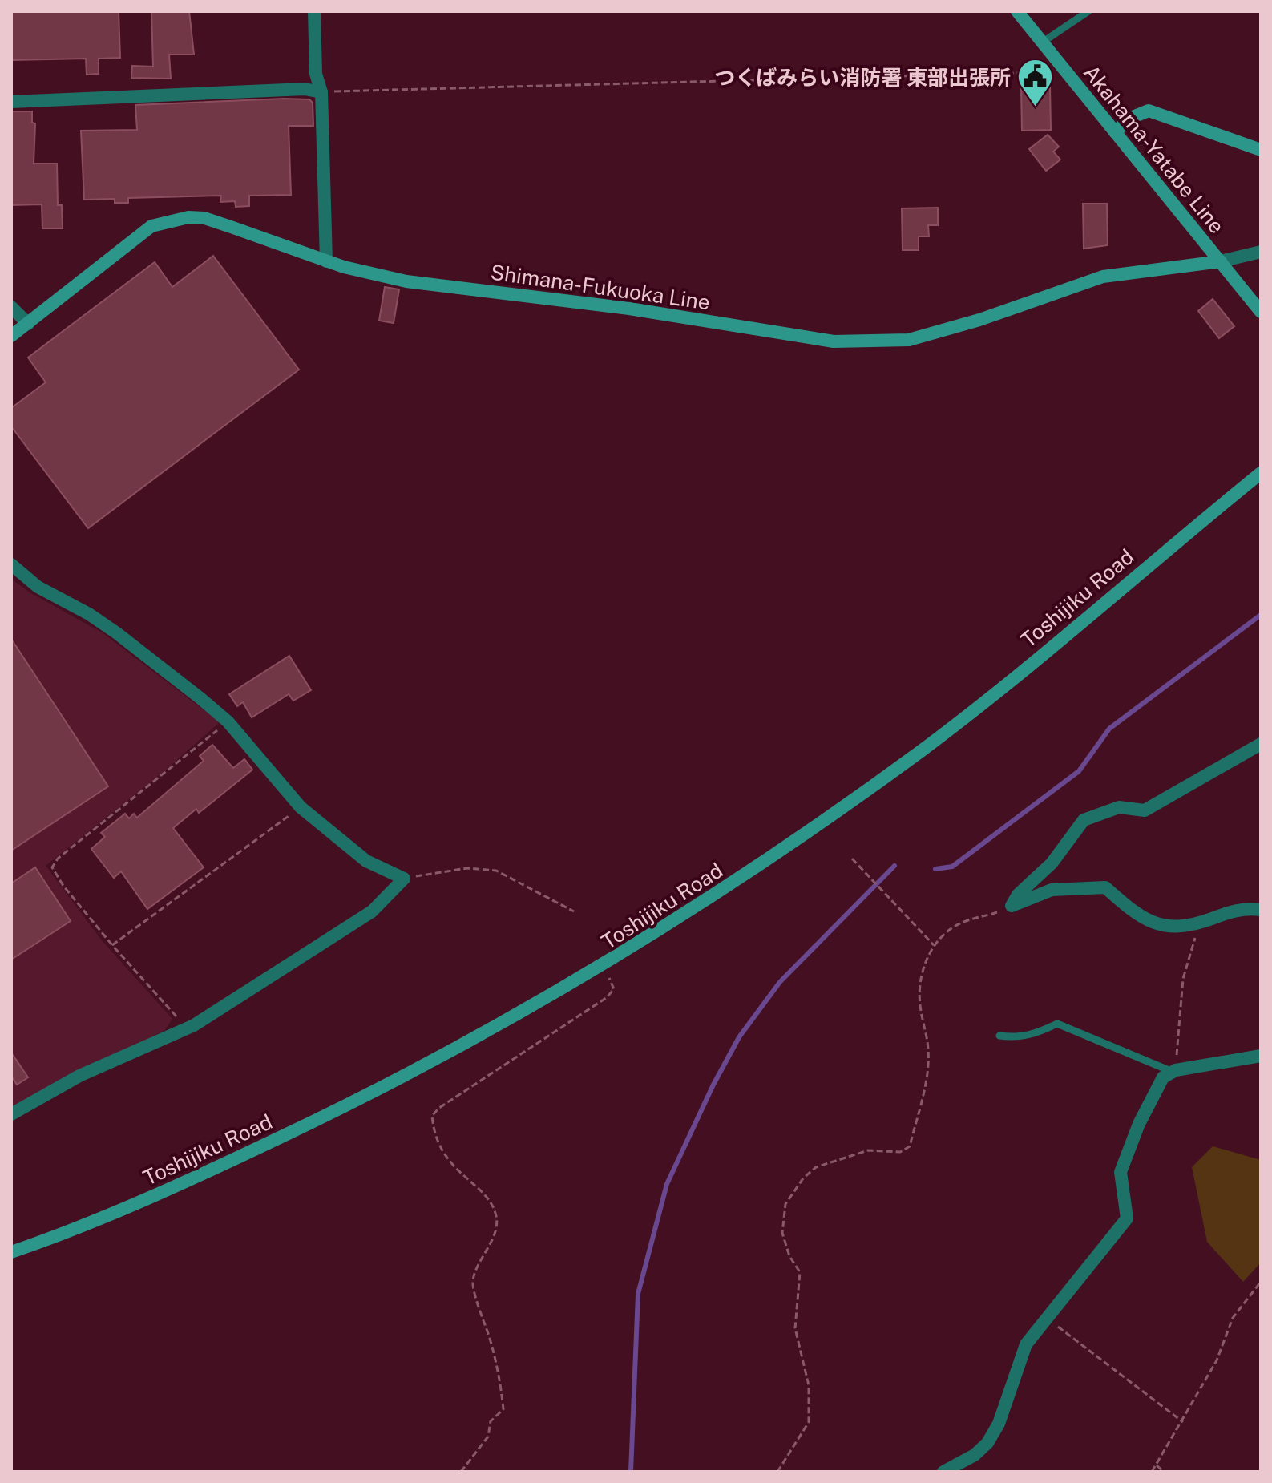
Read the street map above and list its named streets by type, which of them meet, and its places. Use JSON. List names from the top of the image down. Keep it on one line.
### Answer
{"streets":{"main road":["Akahama-Yatabe Line","Shimana-Fukuoka Line","Toshijiku Road"]},"crossings":[["Akahama-Yatabe Line","Shimana-Fukuoka Line"]],"places":{"public building":["つくばみらい消防署 東部出張所"]}}
